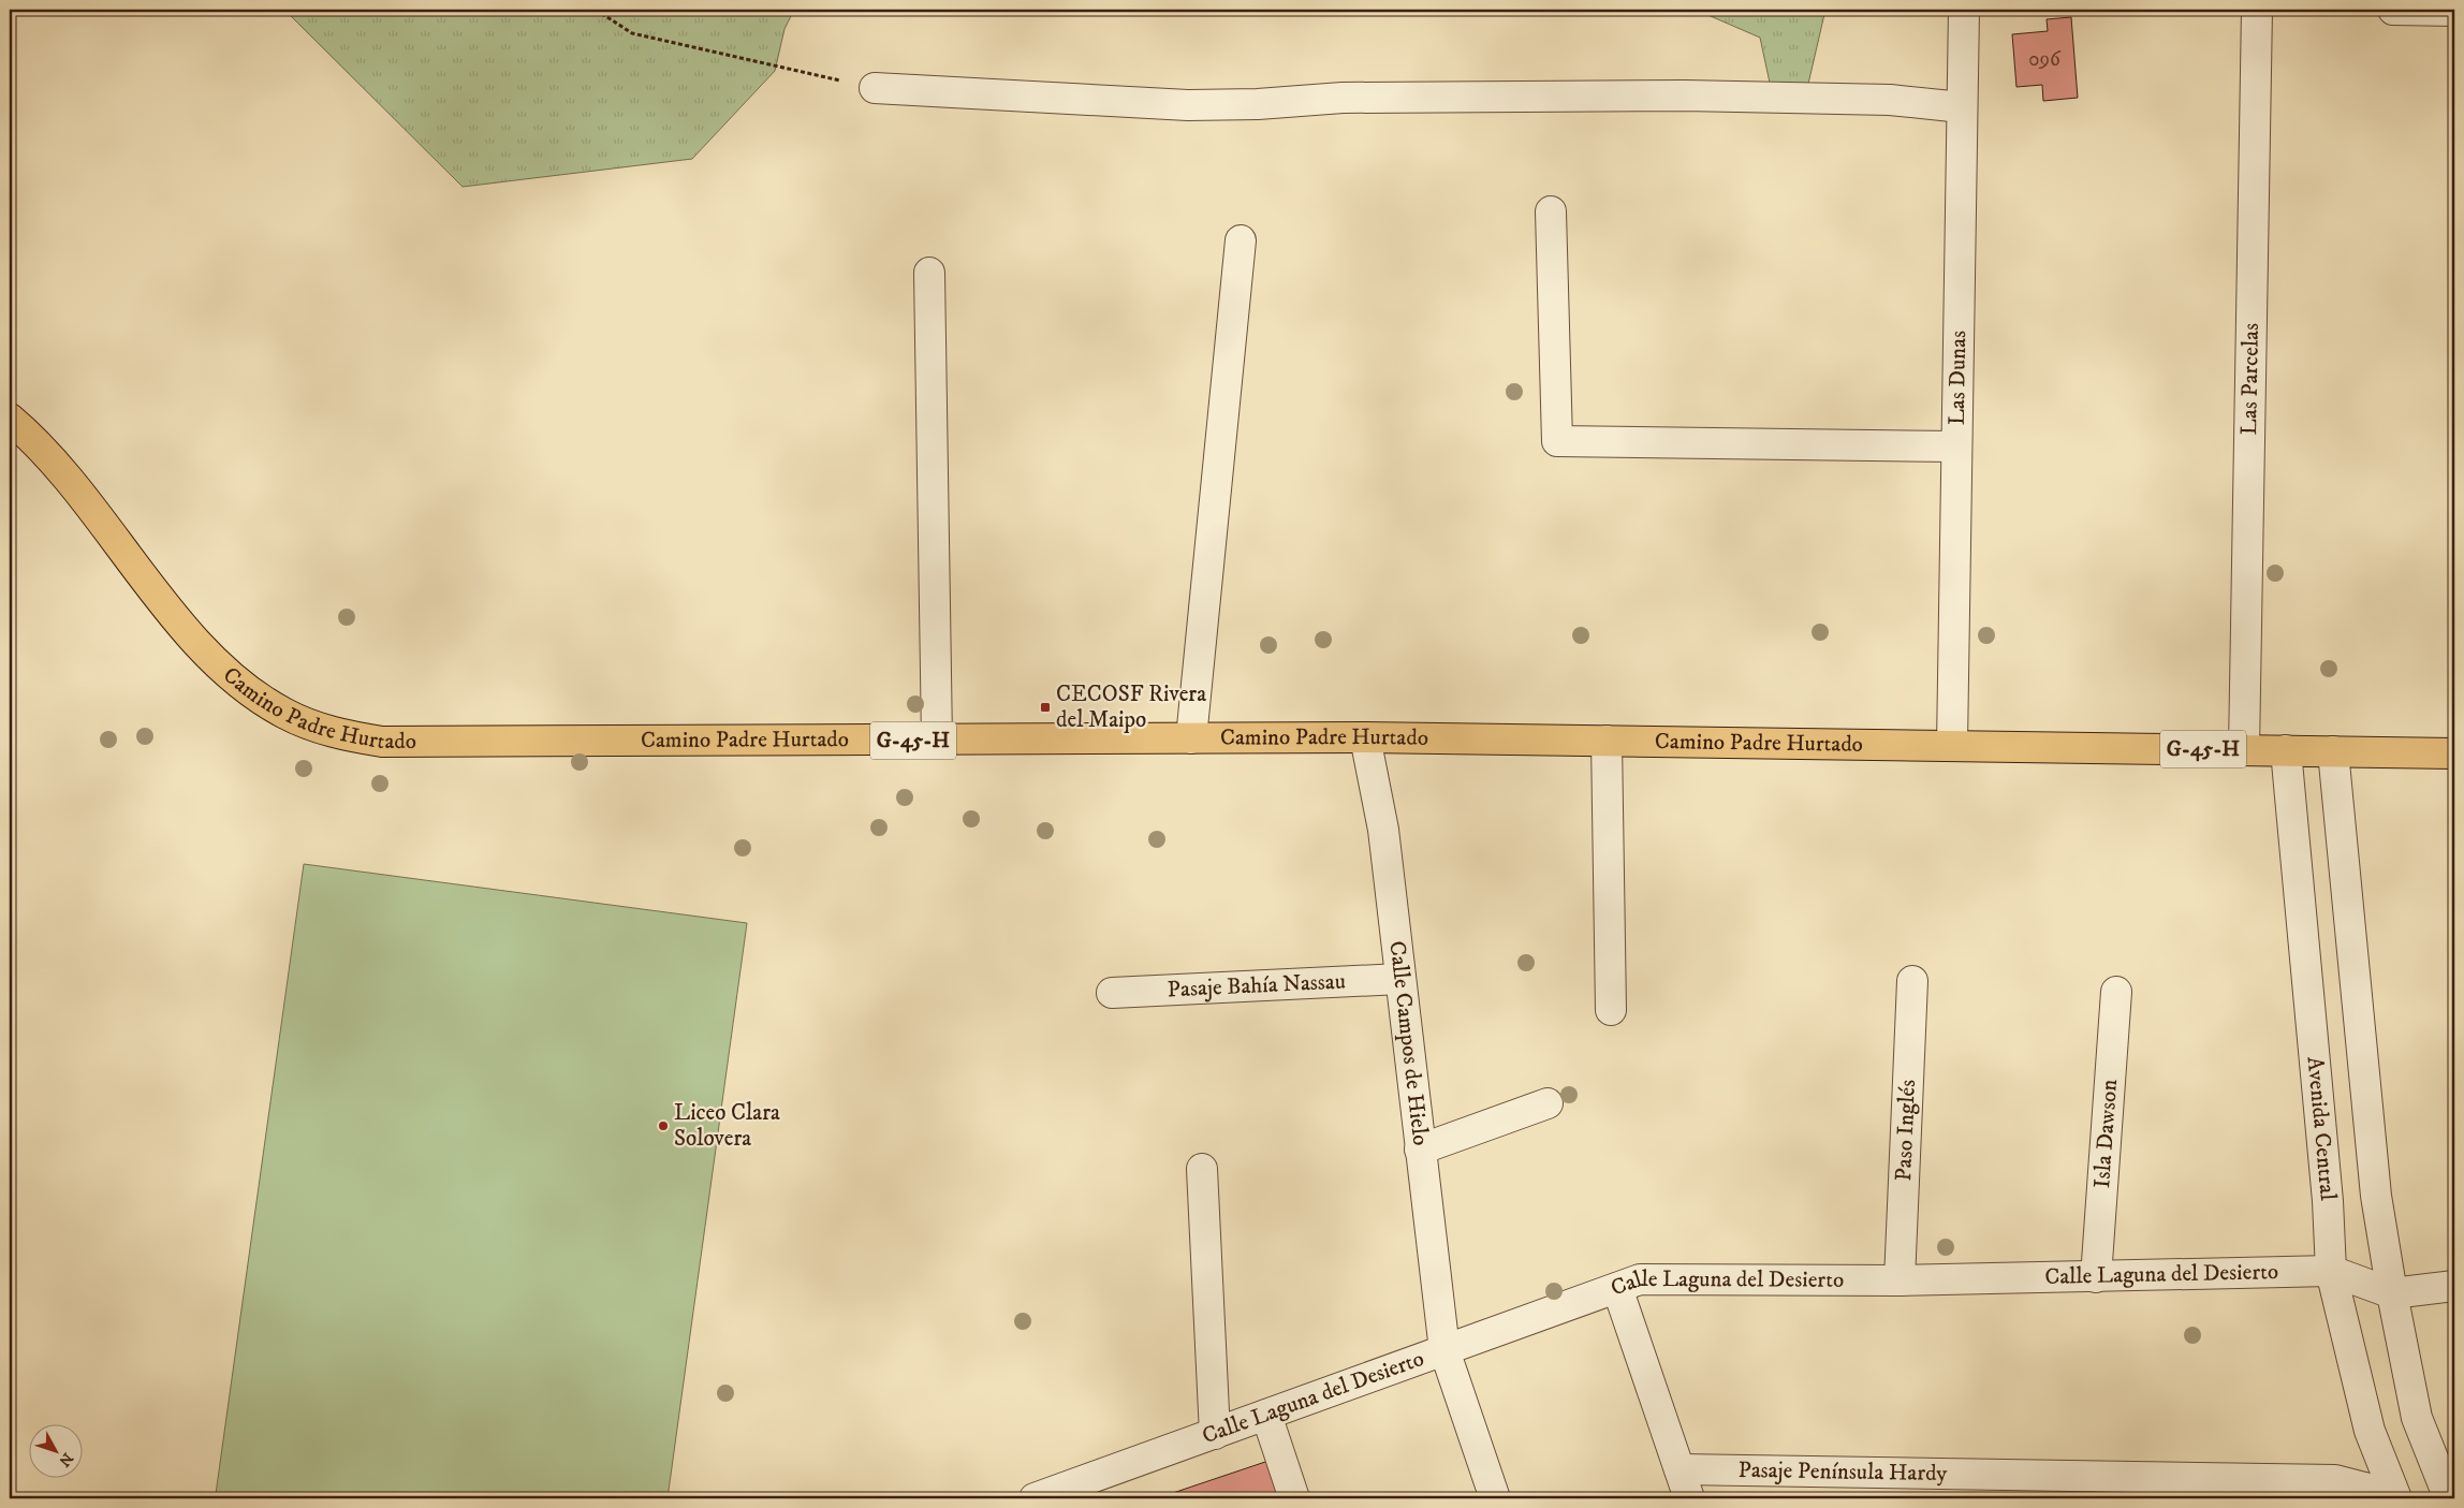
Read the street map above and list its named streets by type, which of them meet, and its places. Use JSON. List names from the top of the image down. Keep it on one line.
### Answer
{"streets":{"main road":["Camino Padre Hurtado","G-45-H"],"street":["Las Dunas","Las Parcelas","Pasaje Bahía Nassau","Calle Campos de Hielo","Avenida Central","Paso Inglés","Isla Dawson","Calle Laguna del Desierto","Pasaje Península Hardy"]},"crossings":[["Las Dunas","Camino Padre Hurtado"],["Las Parcelas","Camino Padre Hurtado"],["Camino Padre Hurtado","Calle Campos de Hielo"],["Camino Padre Hurtado","Avenida Central"],["Pasaje Bahía Nassau","Calle Campos de Hielo"],["Calle Campos de Hielo","Calle Laguna del Desierto"],["Avenida Central","Calle Laguna del Desierto"],["Avenida Central","Pasaje Península Hardy"],["Paso Inglés","Calle Laguna del Desierto"],["Isla Dawson","Calle Laguna del Desierto"]],"places":{"transit":["CECOSF Rivera del Maipo"],"other":["Liceo Clara Solovera"]},"house_numbers":["096"],"north":"bottom right"}
